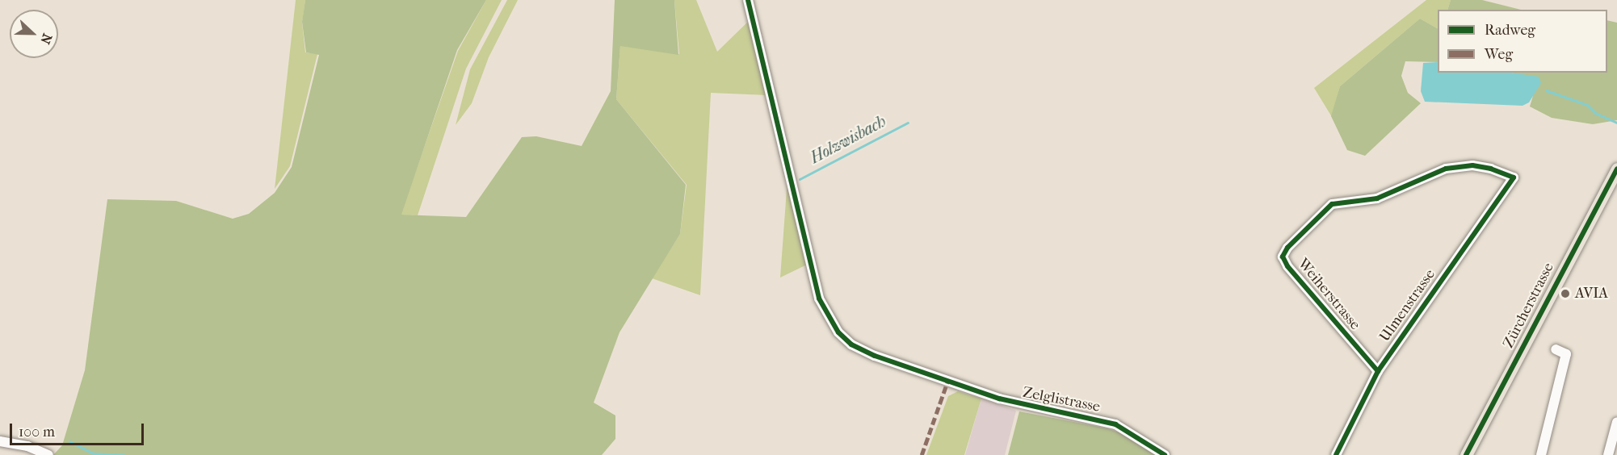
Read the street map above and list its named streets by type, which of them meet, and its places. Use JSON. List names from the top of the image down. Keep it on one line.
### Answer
{"streets":{"main road":["Zürcherstrasse"],"street":["Weiherstrasse","Ulmenstrasse","Zelglistrasse"]},"crossings":[["Weiherstrasse","Ulmenstrasse"]],"water":["Holzwisbach"],"places":["AVIA"],"legend":["Radweg","Weg"],"scale_bar":"100 m","north":"right"}
